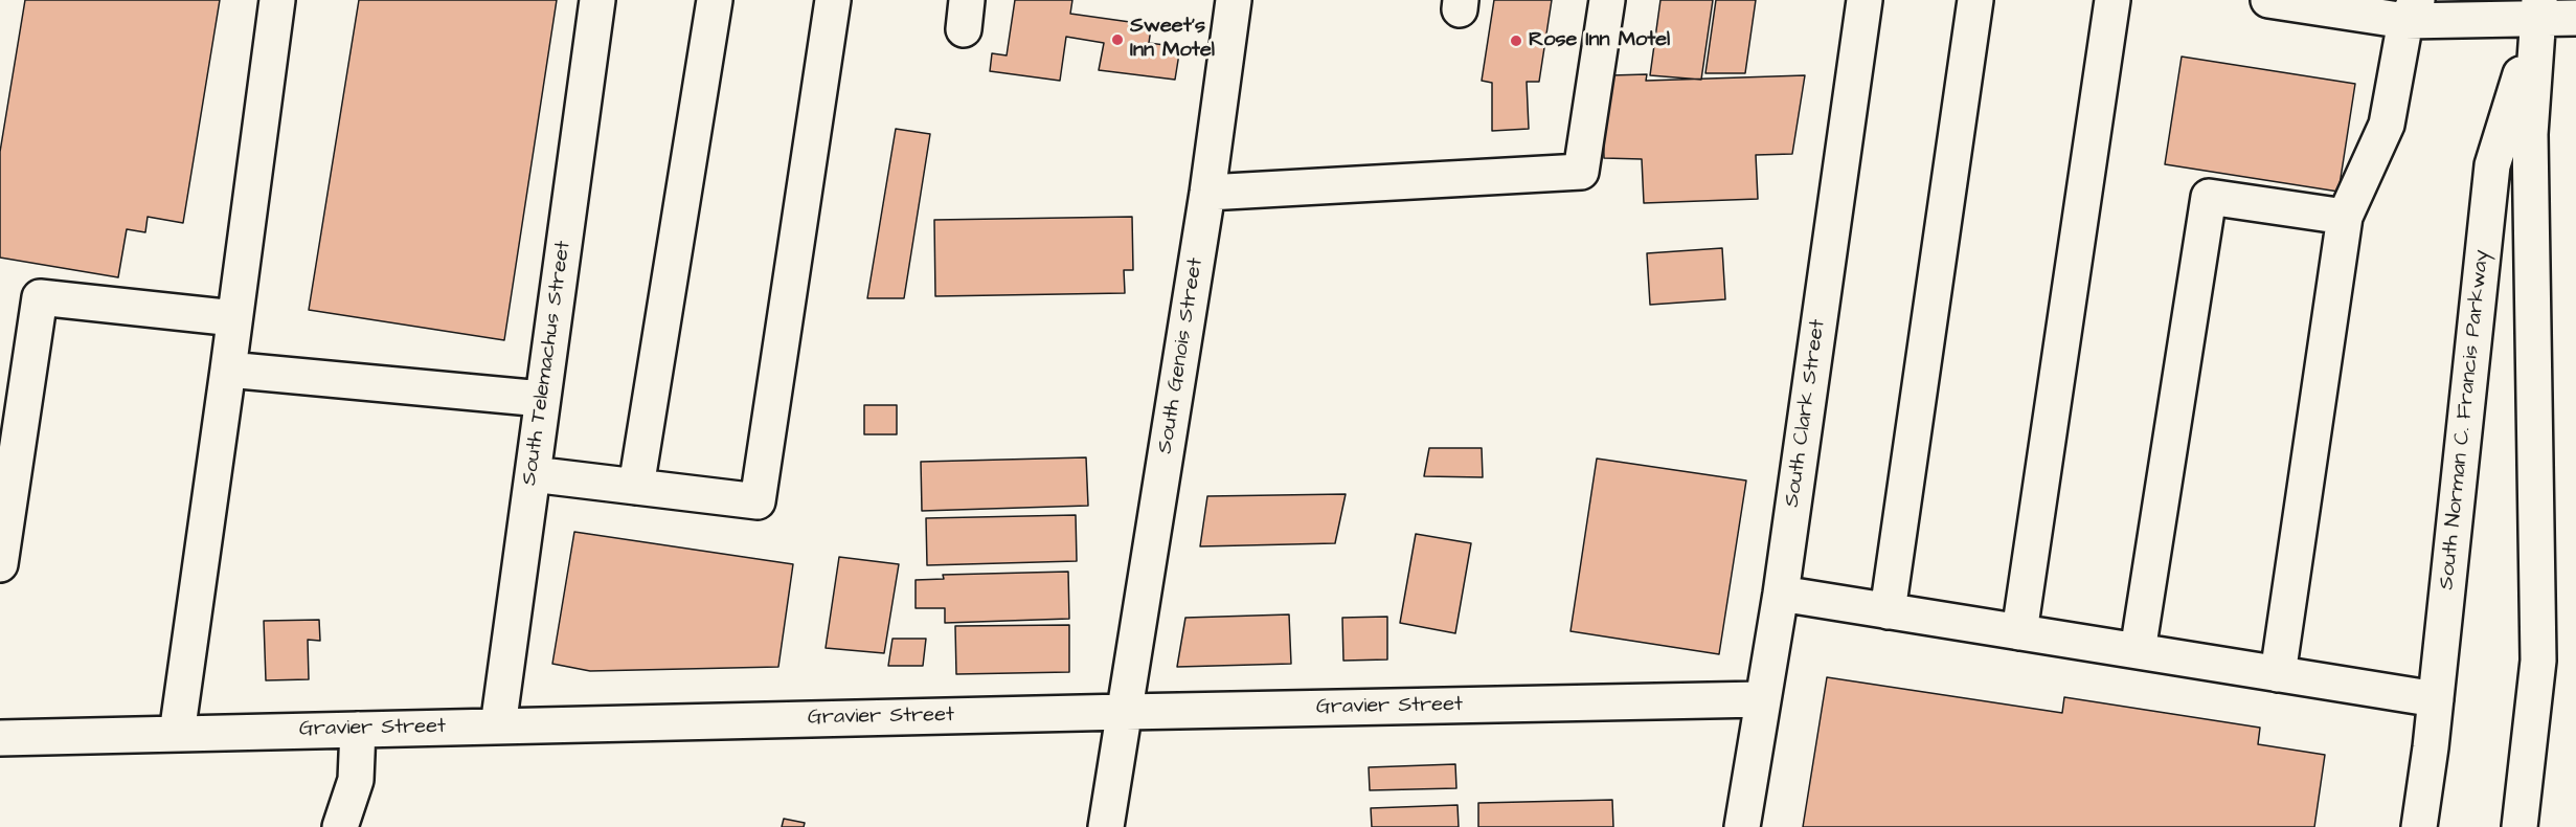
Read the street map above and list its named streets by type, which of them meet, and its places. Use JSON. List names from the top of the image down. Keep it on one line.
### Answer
{"streets":{"street":["South Genois Street","South Telemachus Street","South Clark Street","South Norman C. Francis Parkway","Gravier Street"]},"crossings":[["South Genois Street","Gravier Street"],["South Telemachus Street","Gravier Street"],["South Clark Street","Gravier Street"]],"places":["Sweet's Inn Motel","Rose Inn Motel"]}
